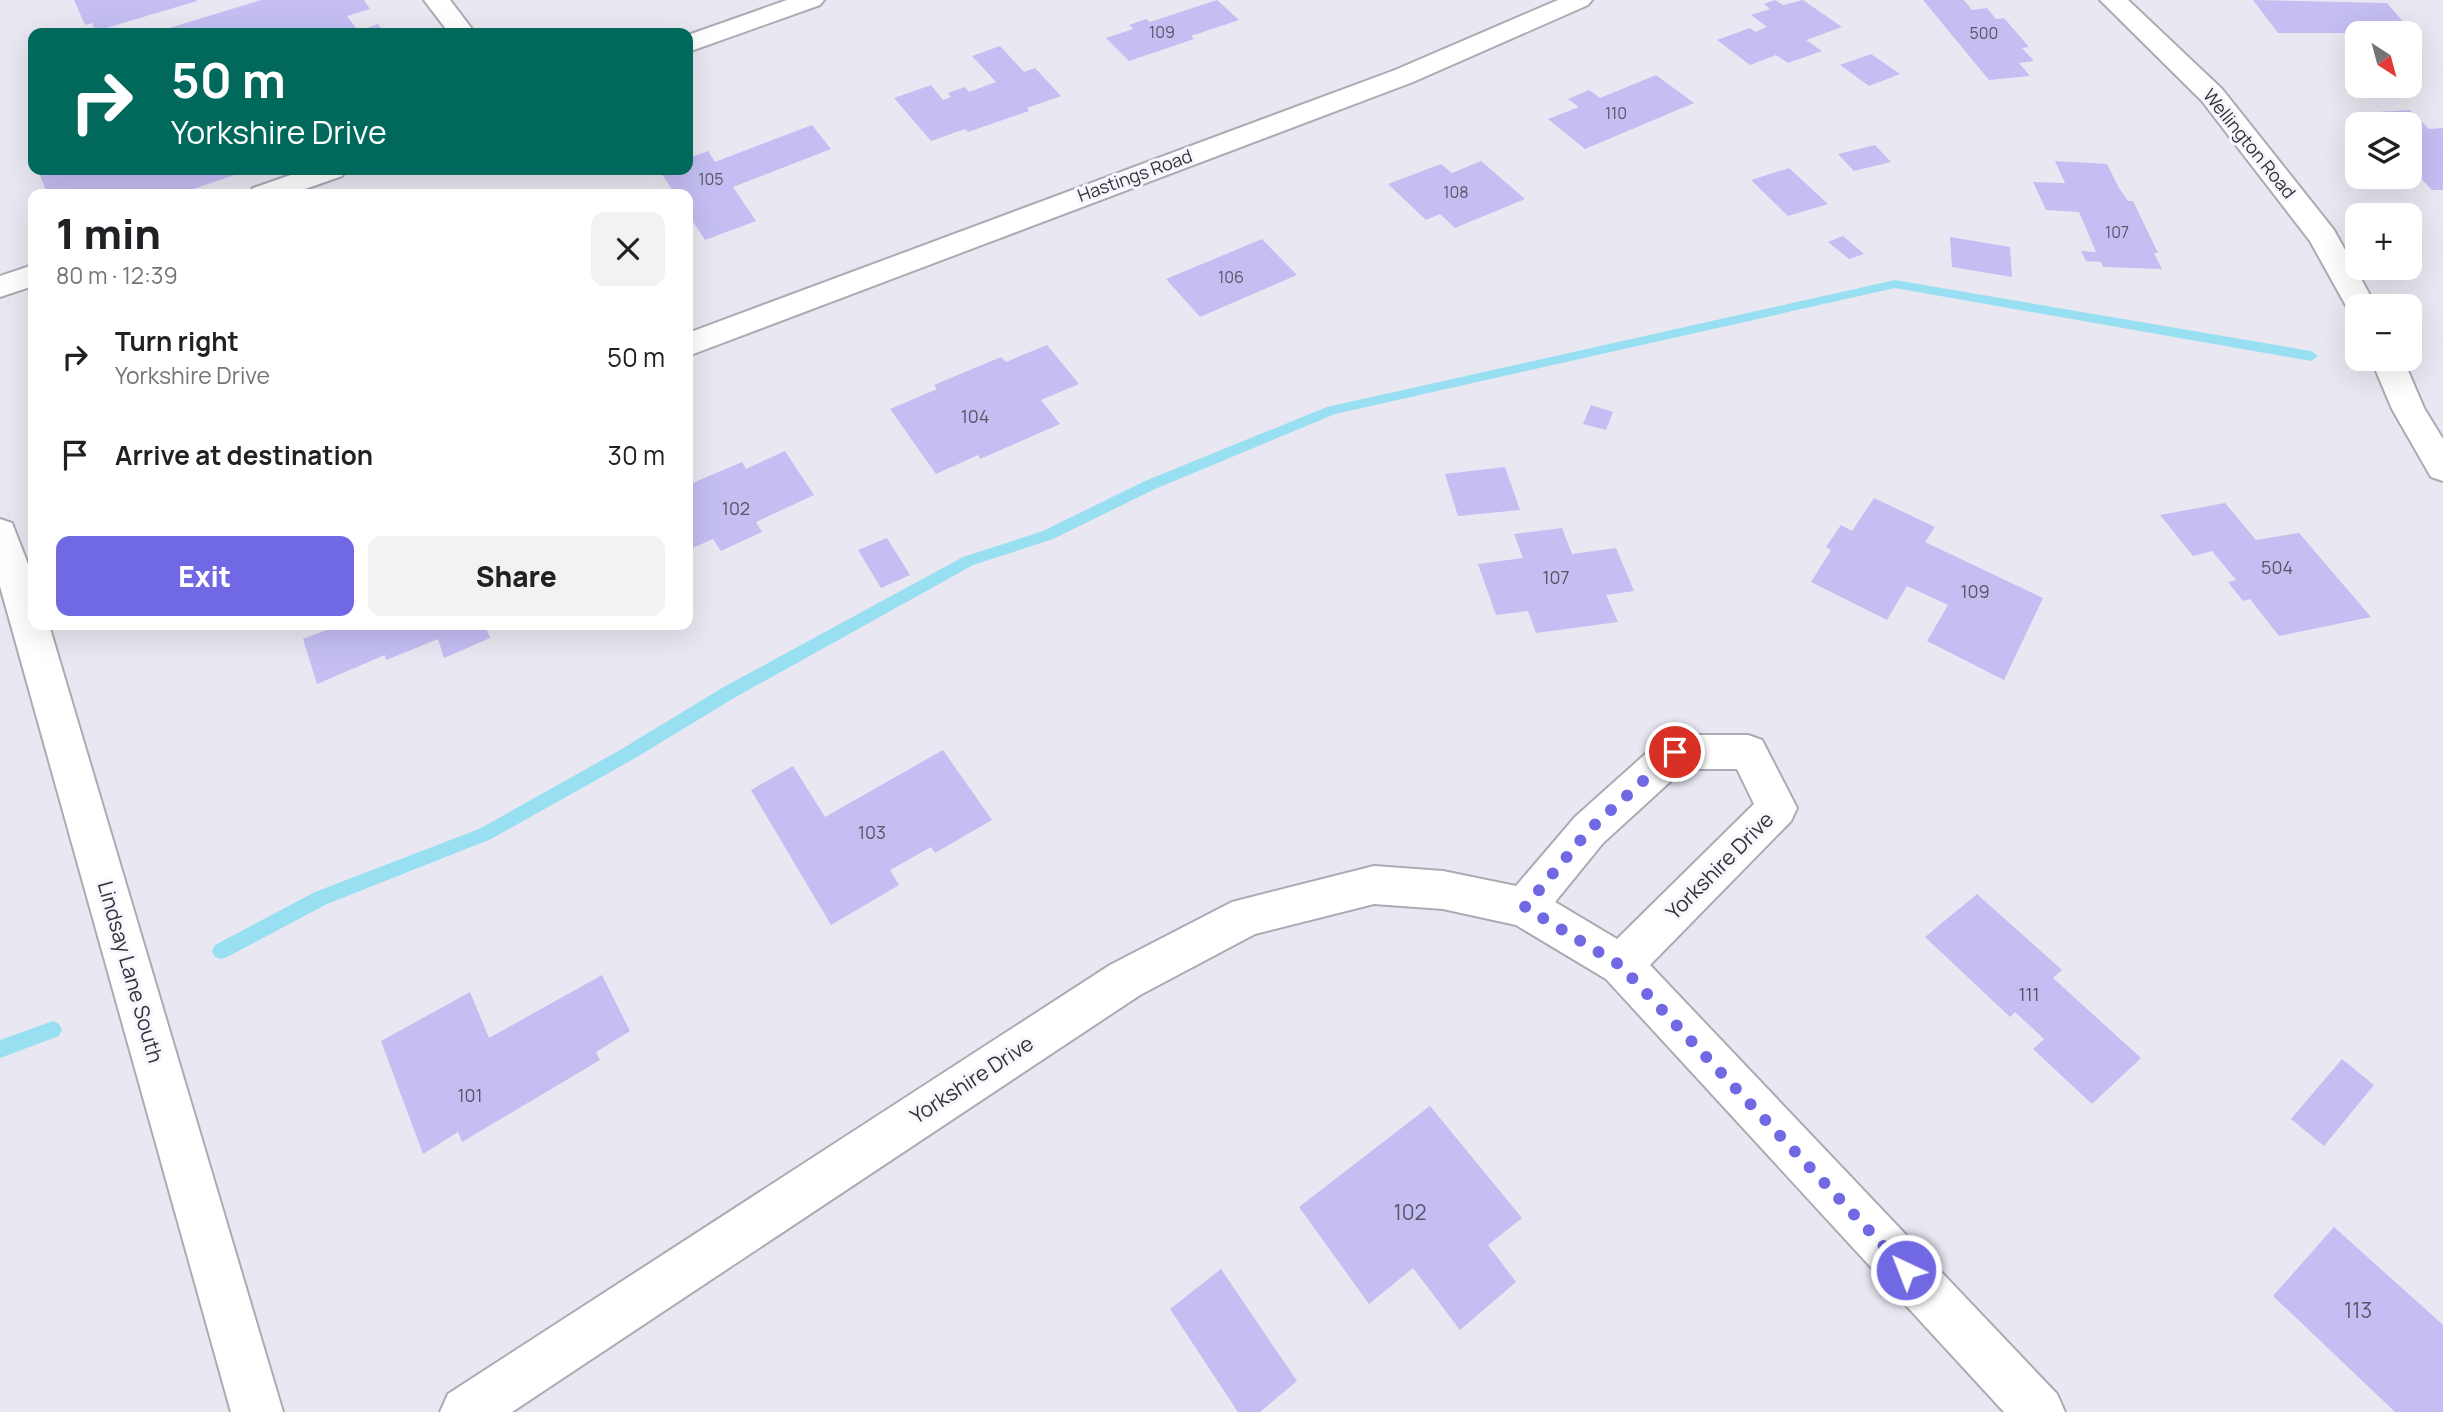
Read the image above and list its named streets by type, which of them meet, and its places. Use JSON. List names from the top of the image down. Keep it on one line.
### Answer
{"streets":{"street":["Wellington Road","Hastings Road","Yorkshire Drive","Lindsay Lane South"]},"house_numbers":["109","500","110","105","108","107","106","104","102","504","107","109","103","111","101","102","113"],"north":"bottom right","page":{"map_buttons":["+","−"],"turn":["50 m","Yorkshire Drive"],"heading":["1 min","80 m · 12:39"],"list":[{"name":"Turn right","note":"Yorkshire Drive","value":"50 m"},{"name":"Arrive at destination","value":"30 m"}],"buttons":["Exit","Share"]}}
